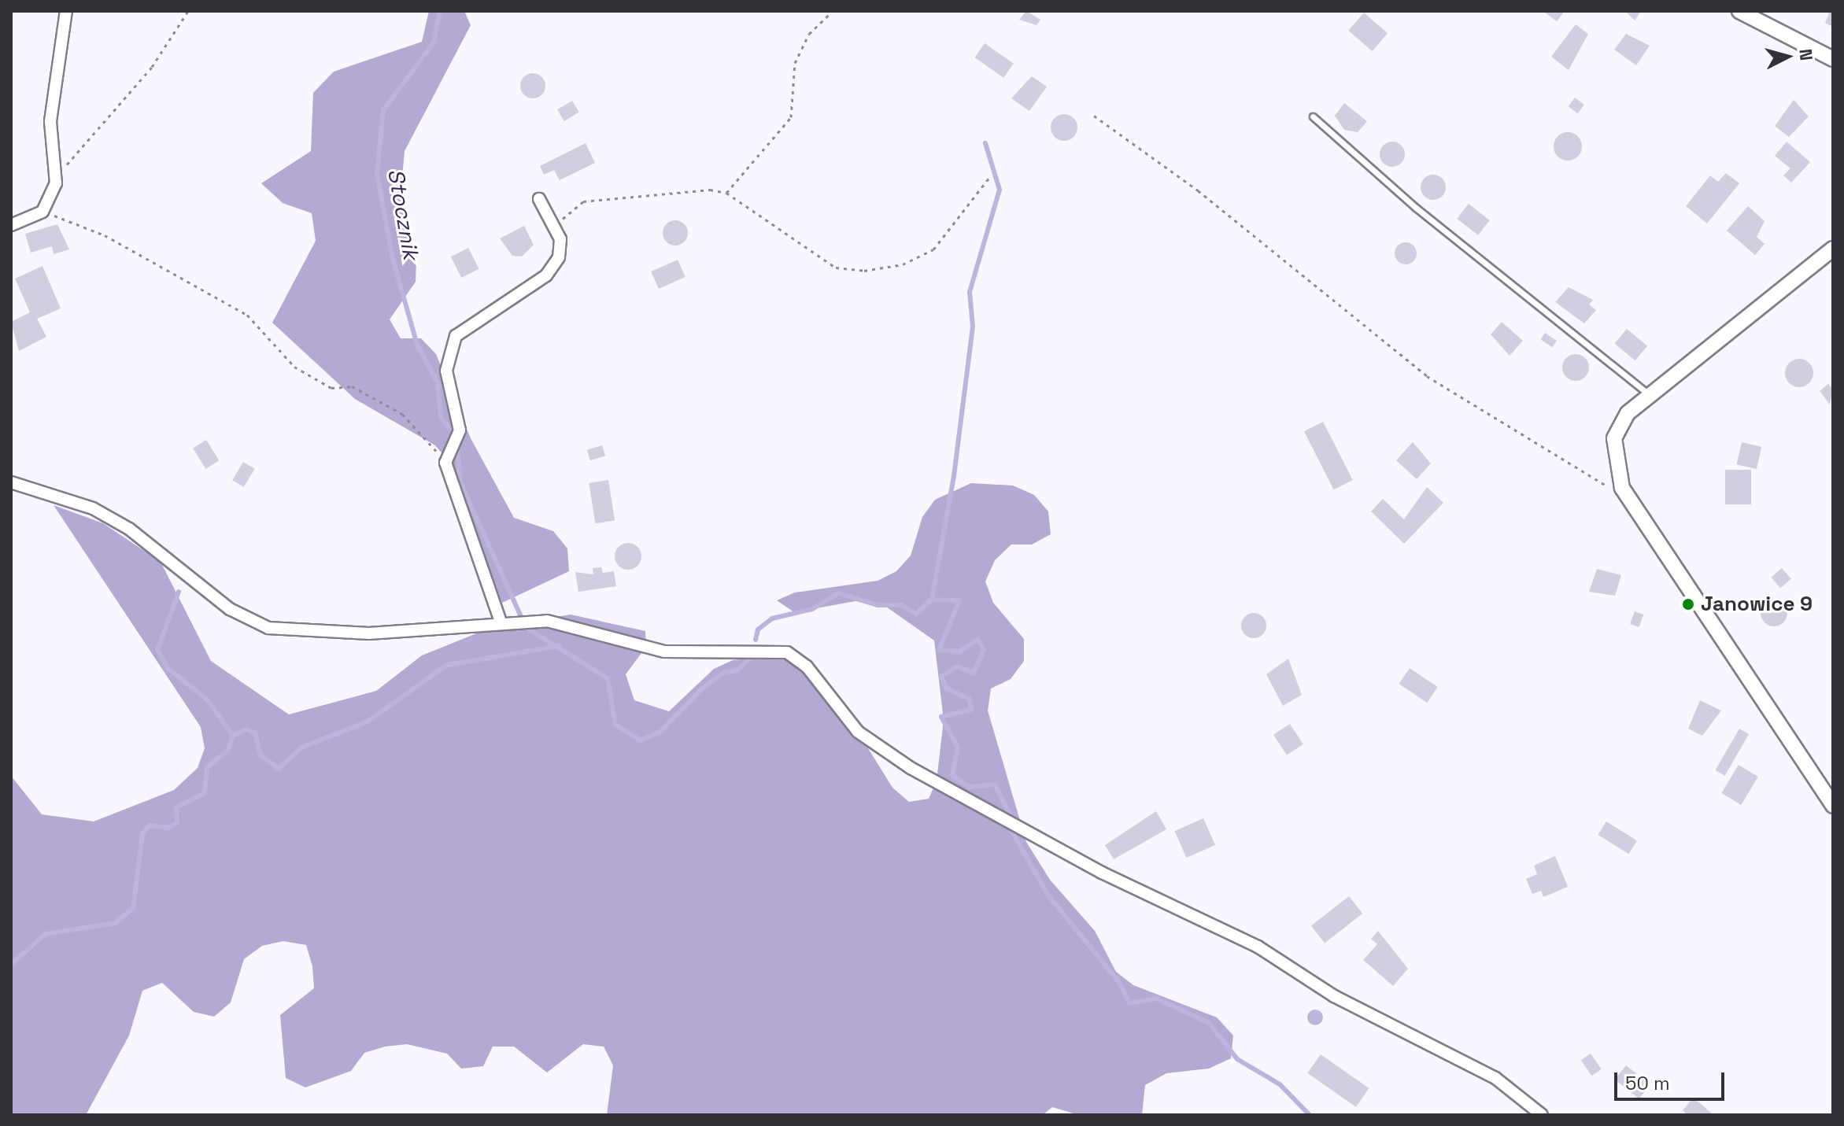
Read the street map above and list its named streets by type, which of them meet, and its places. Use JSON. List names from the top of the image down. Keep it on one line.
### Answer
{"water":["Stocznik"],"places":["Janowice 9"],"scale_bar":"50 m","north":"right"}
